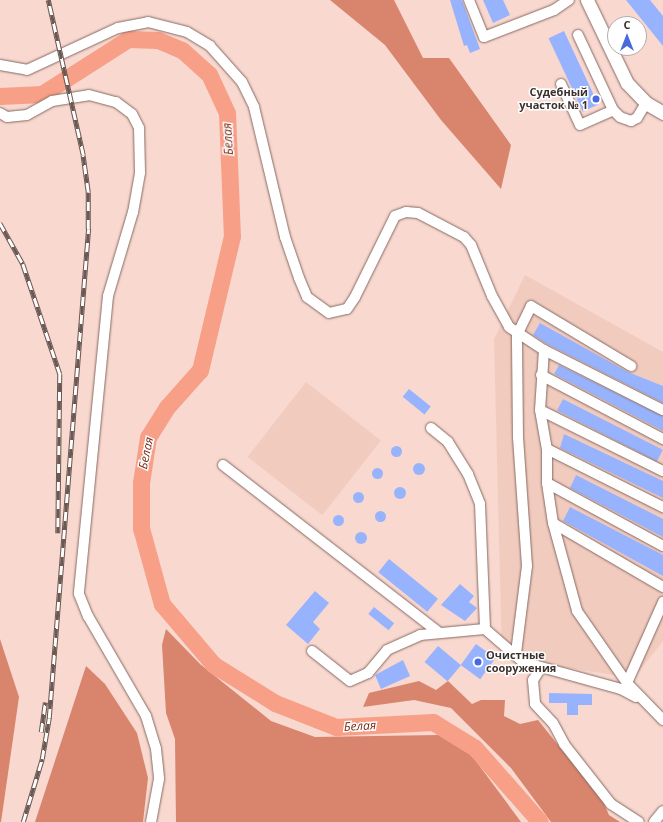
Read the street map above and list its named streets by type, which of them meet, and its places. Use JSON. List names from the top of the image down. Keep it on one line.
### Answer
{"water":["Белая"],"places":["Судебный участок № 1","Очистные сооружения"],"north":"top"}
